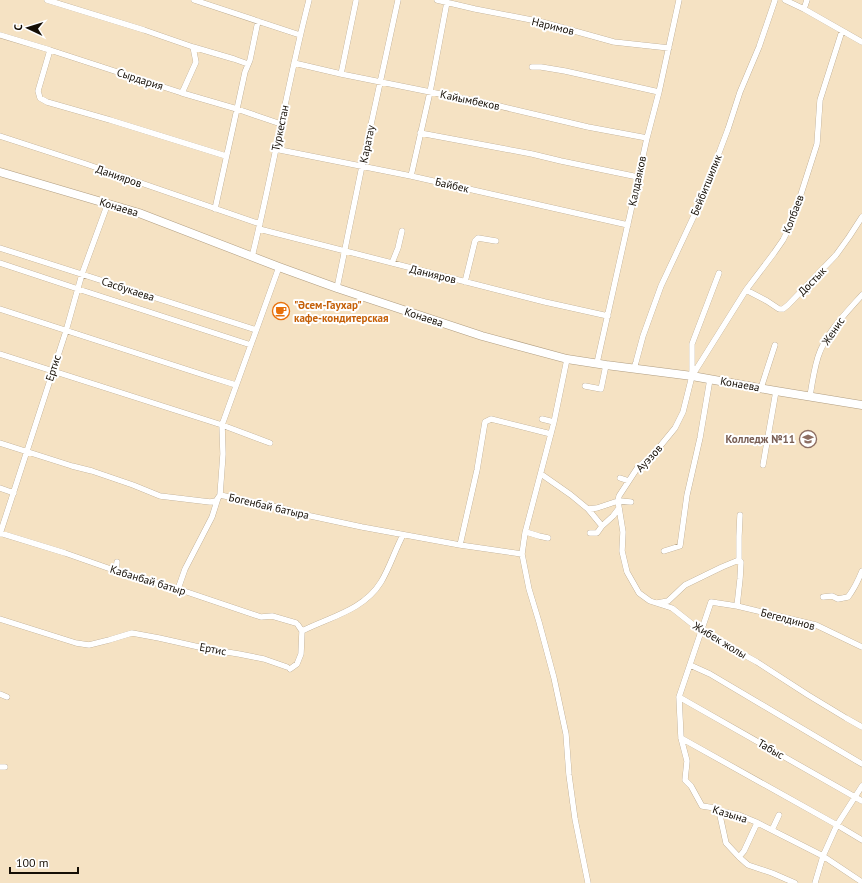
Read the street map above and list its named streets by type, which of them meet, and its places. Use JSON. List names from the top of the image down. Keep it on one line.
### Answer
{"streets":{"main road":["Конаева"],"street":["Наримов","Сырдария","Кайымбеков","Туркестан","Каратау","Данияров","Калдаяков","Байбек","Бейбитшилик","Копбаев","Достык","Сасбукаева","Женис","Ертис","Ауэзов","Богенбай батыра","Кабанбай батыр","Бегелдинов","Жибек жолы","Табыс","Казына"]},"crossings":[["Наримов","Калдаяков"],["Сырдария","Туркестан"],["Кайымбеков","Туркестан"],["Кайымбеков","Каратау"],["Кайымбеков","Калдаяков"],["Туркестан","Данияров"],["Туркестан","Байбек"],["Туркестан","Конаева"],["Каратау","Данияров"],["Каратау","Байбек"],["Каратау","Конаева"],["Данияров","Калдаяков"],["Калдаяков","Байбек"],["Калдаяков","Конаева"],["Бейбитшилик","Конаева"],["Конаева","Копбаев"],["Конаева","Женис"],["Конаева","Ертис"],["Конаева","Ауэзов"],["Копбаев","Достык"],["Копбаев","Ауэзов"],["Сасбукаева","Ертис"],["Ертис","Богенбай батыра"],["Ертис","Кабанбай батыр"],["Ауэзов","Жибек жолы"],["Бегелдинов","Казына"],["Жибек жолы","Казына"],["Табыс","Казына"]],"places":{"cafe":["\"Әсем-Гаухар\" кафе-кондитерская"],"school or university":["Колледж №11"]},"scale_bar":"100 m","north":"left"}
